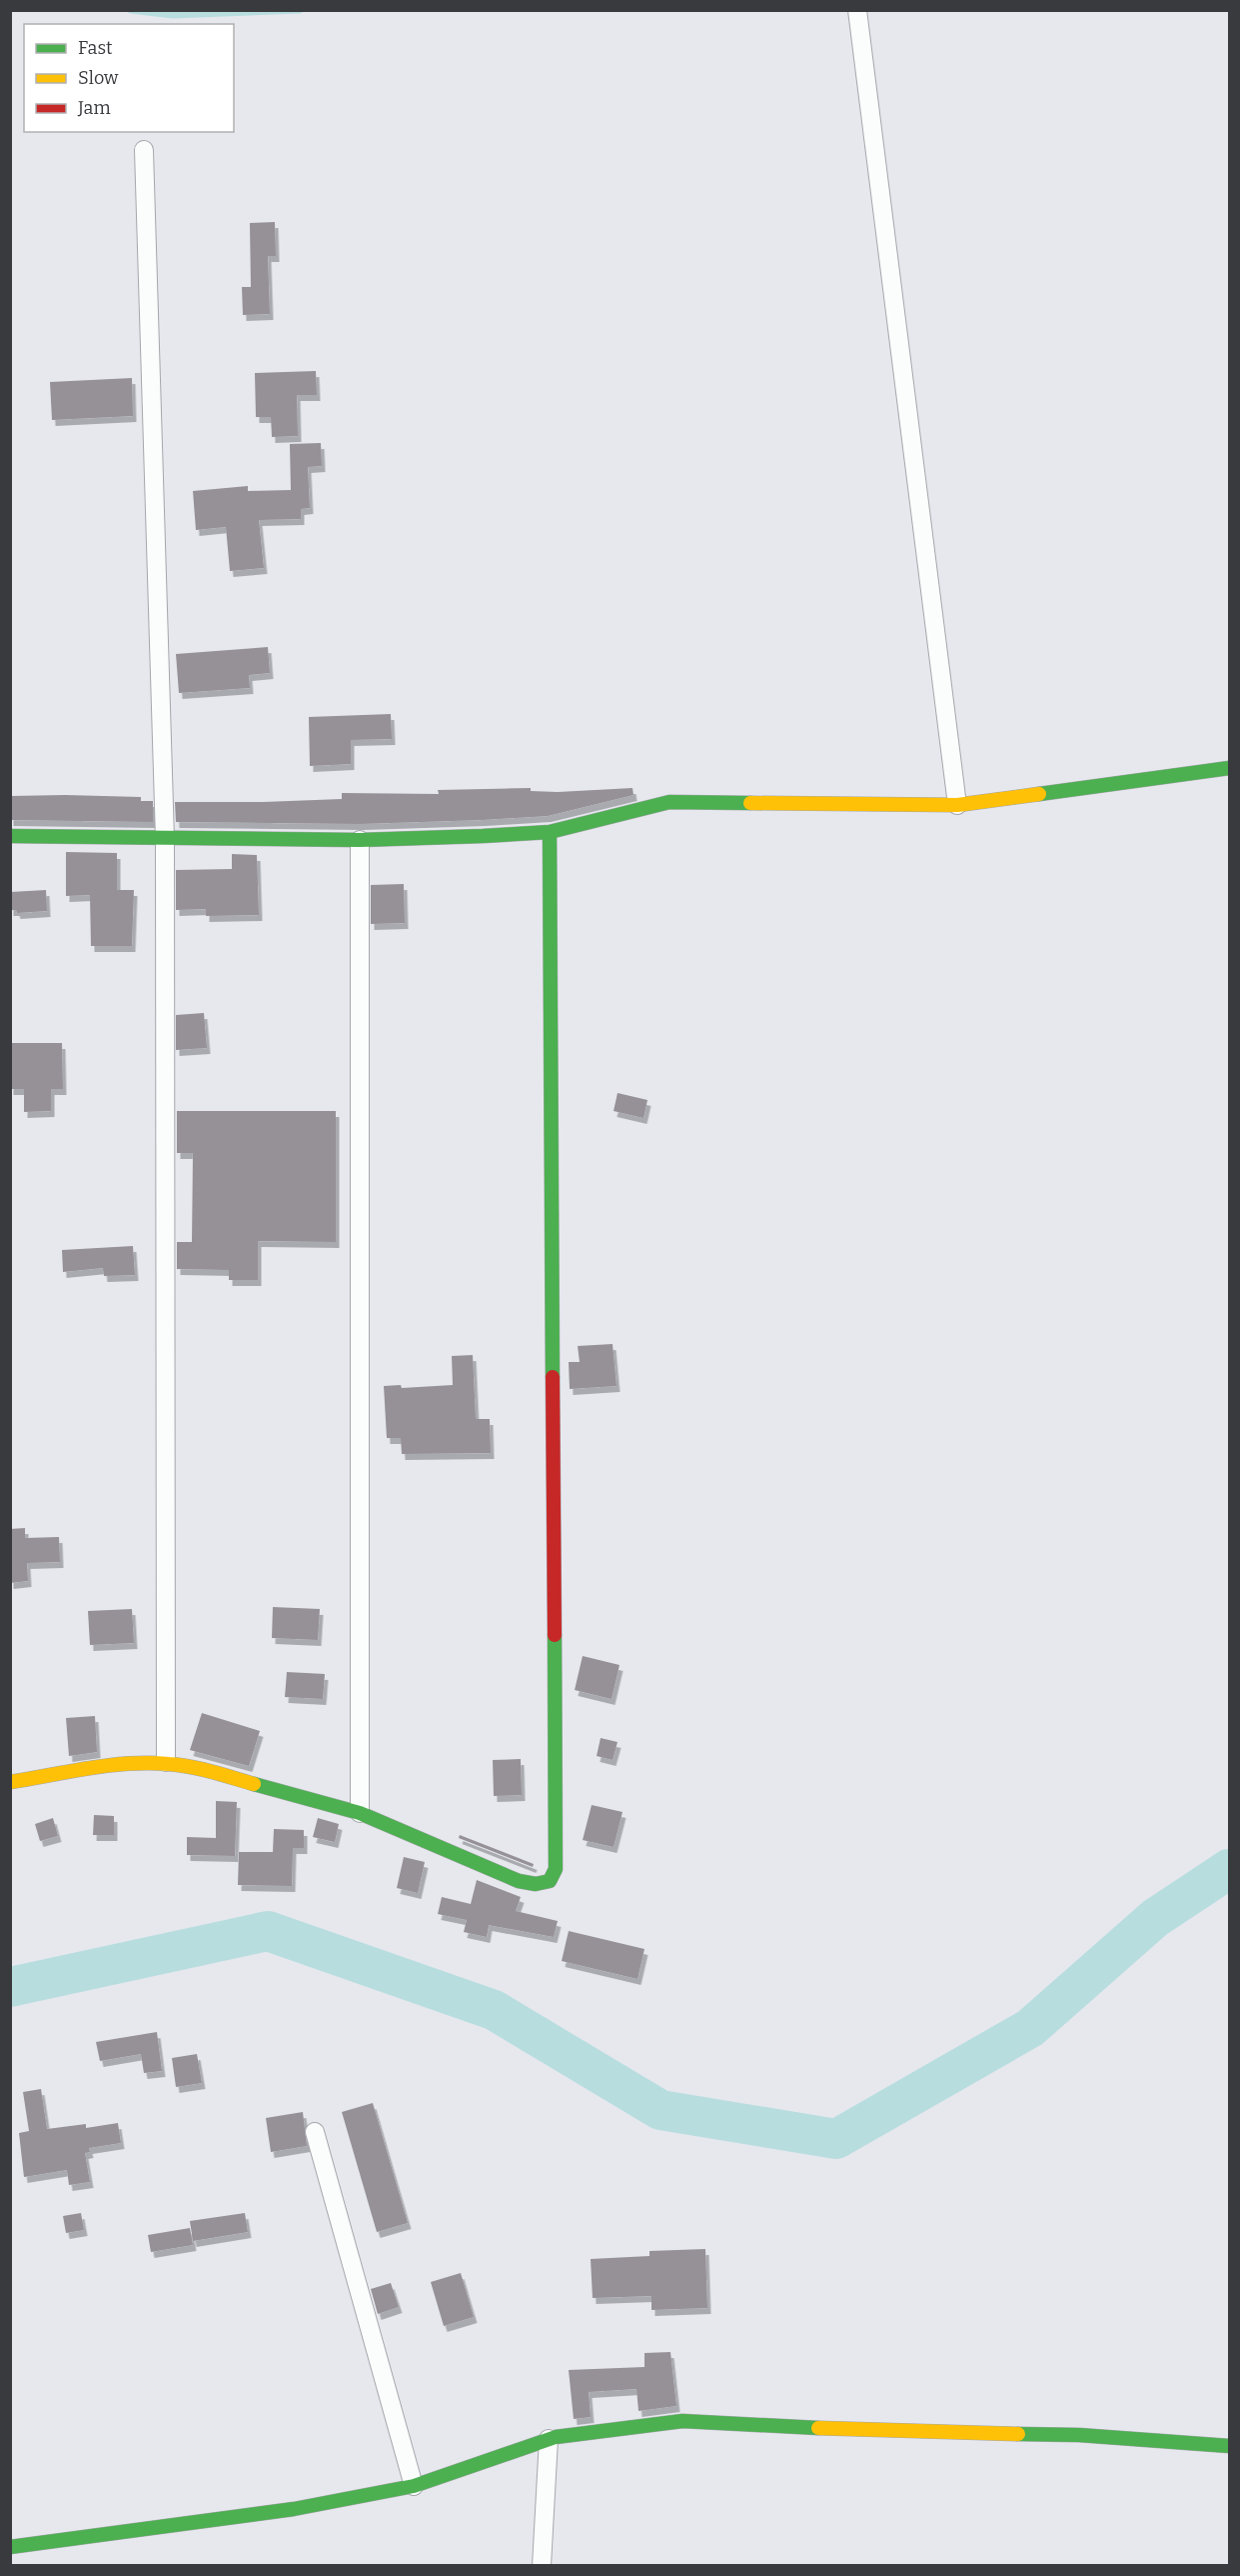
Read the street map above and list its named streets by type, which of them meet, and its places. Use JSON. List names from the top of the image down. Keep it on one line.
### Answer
{"legend":["Fast","Slow","Jam"]}
